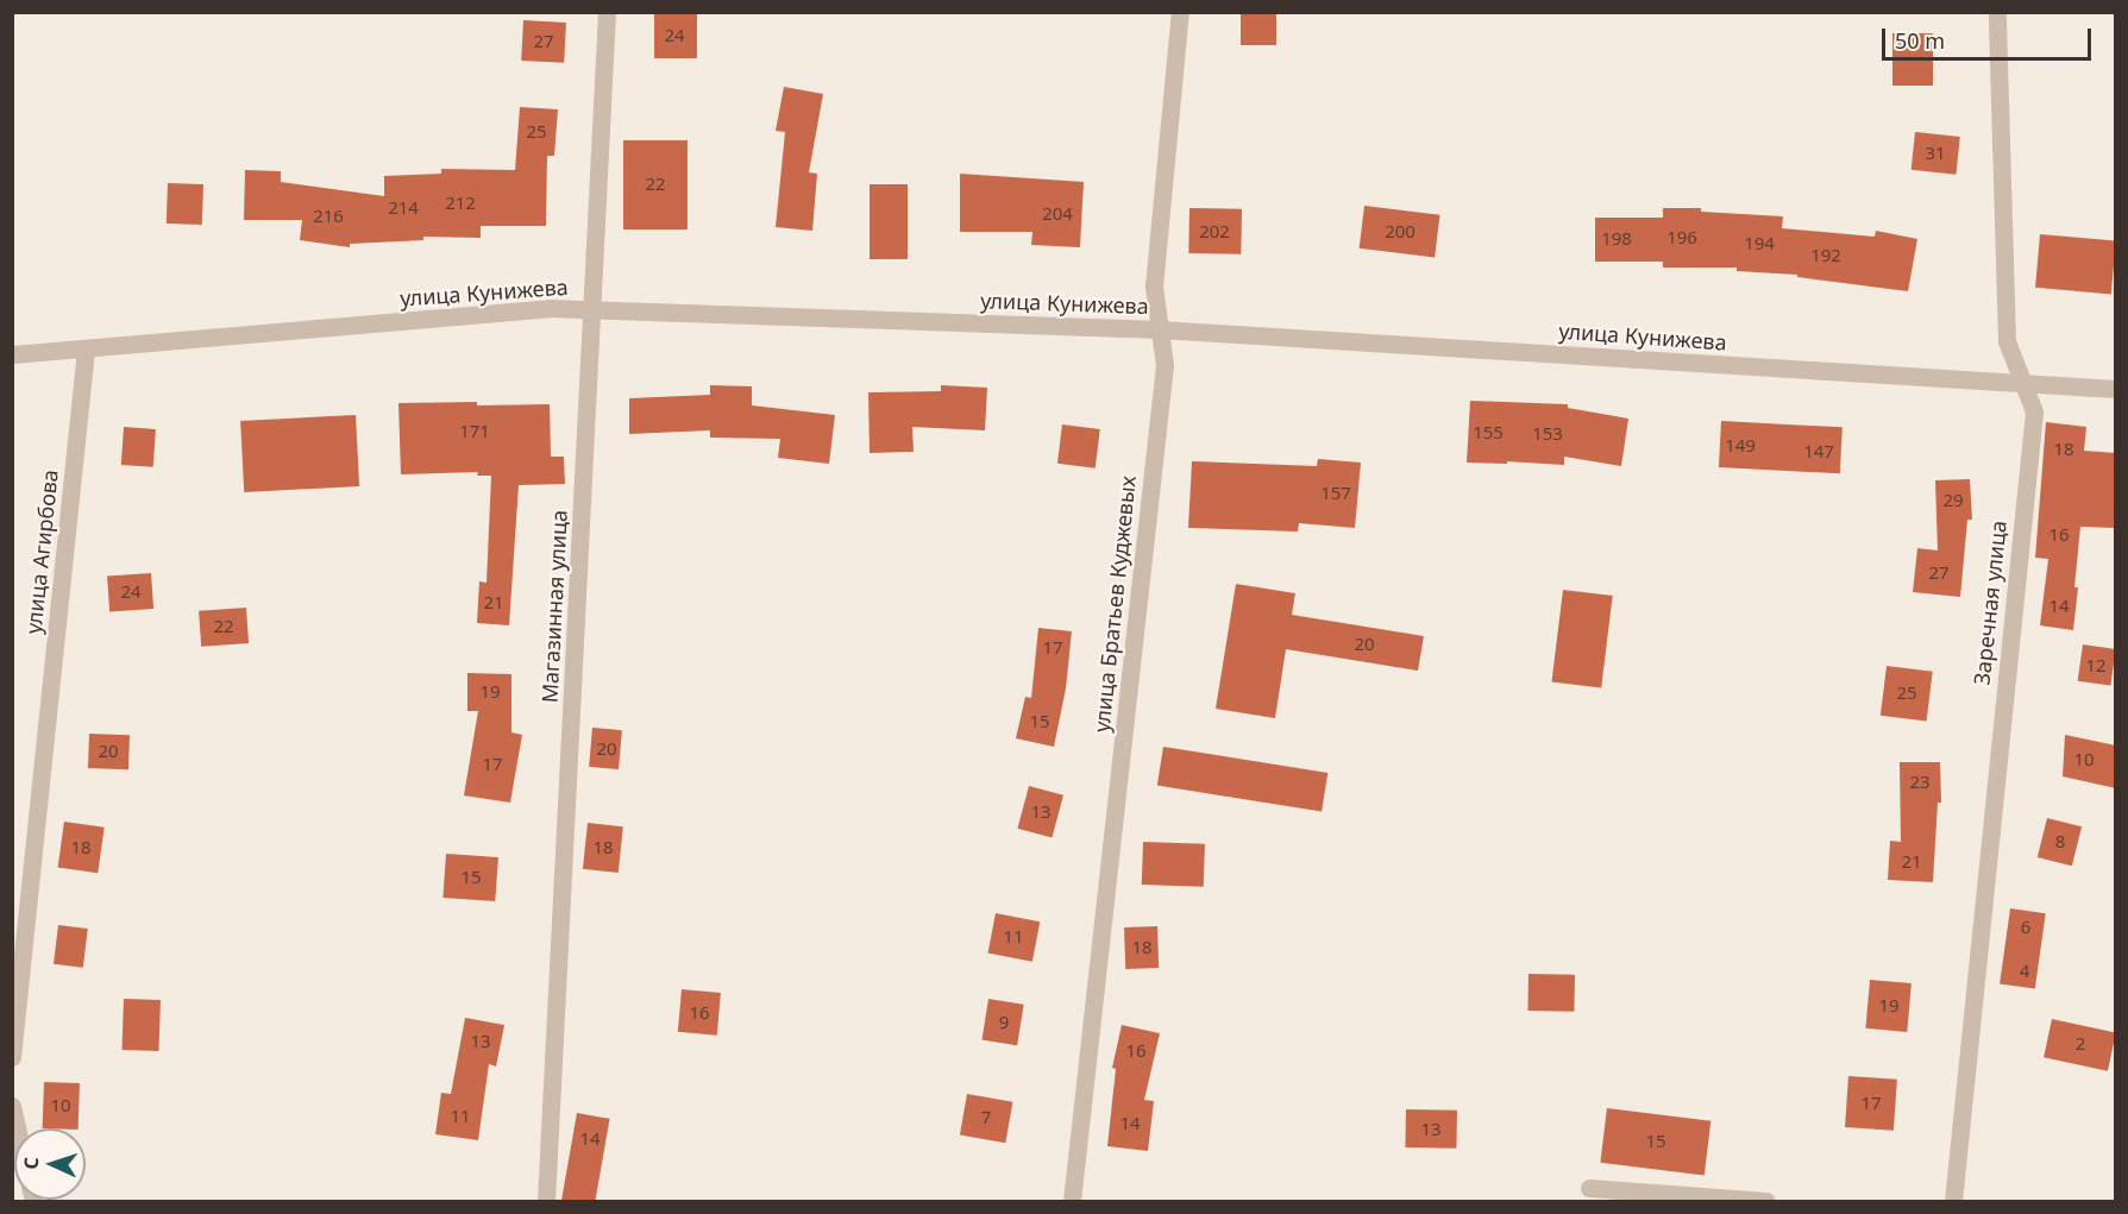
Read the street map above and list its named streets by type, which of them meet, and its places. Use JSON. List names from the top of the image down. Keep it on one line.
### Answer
{"streets":{"street":["улица Кунижева","улица Агирбова","Заречная улица","улица Братьев Куджевых","Магазинная улица"]},"crossings":[["улица Кунижева","улица Агирбова"],["улица Кунижева","Заречная улица"],["улица Кунижева","улица Братьев Куджевых"],["улица Кунижева","Магазинная улица"]],"house_numbers":["24","27","25","31","22","212","214","204","216","202","200","196","198","194","192","171","155","153","149","18","147","157","29","16","27","24","21","14","22","20","17","12","19","25","15","20","20","10","17","23","13","8","18","18","21","15","6","11","18","4","19","16","9","13","2","16","17","10","11","7","14","13","14","15"],"scale_bar":"50 m","north":"left"}
